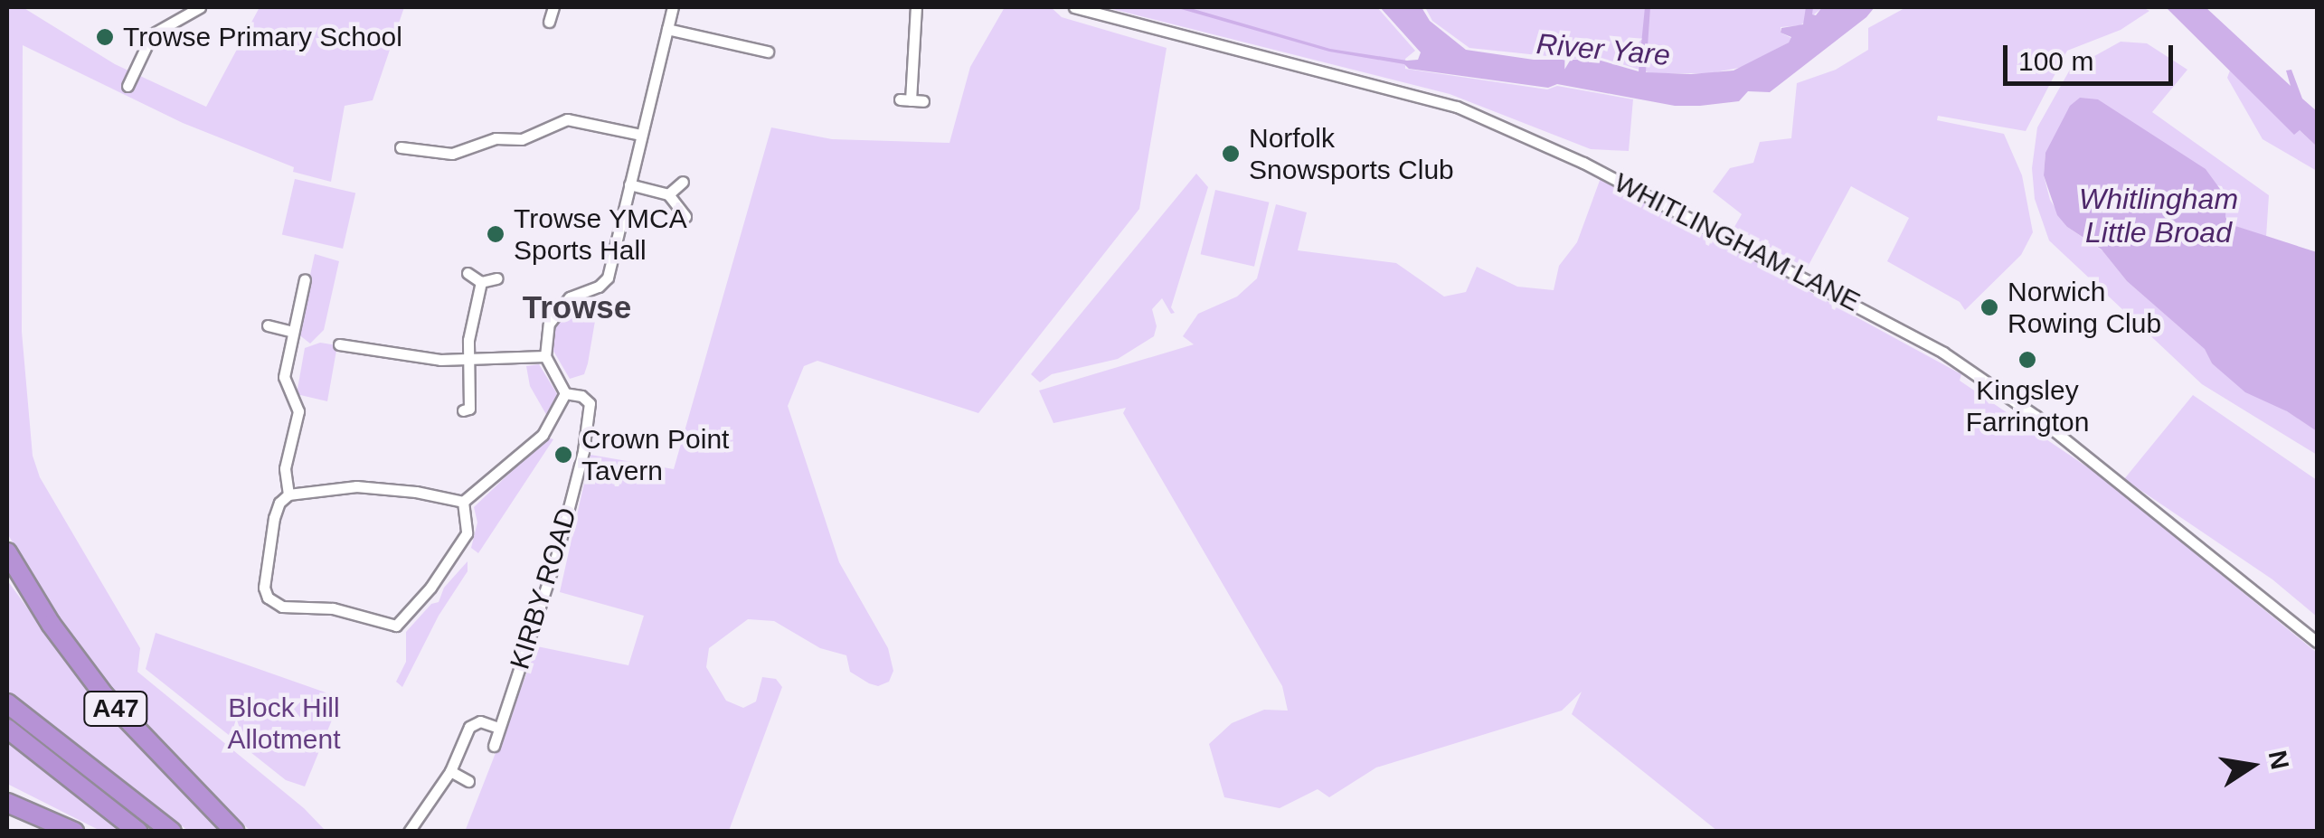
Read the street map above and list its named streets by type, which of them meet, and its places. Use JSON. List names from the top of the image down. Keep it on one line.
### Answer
{"streets":{"highway":["A47"],"street":["WHITLINGHAM LANE","KIRBY ROAD"]},"districts":["Trowse"],"water":["River Yare","Whitlingham Little Broad"],"parks":["Block Hill Allotment"],"places":["Trowse Primary School","Norfolk Snowsports Club","Trowse YMCA Sports Hall","Norwich Rowing Club","Kingsley Farrington","Crown Point Tavern"],"scale_bar":"100 m","north":"right"}
